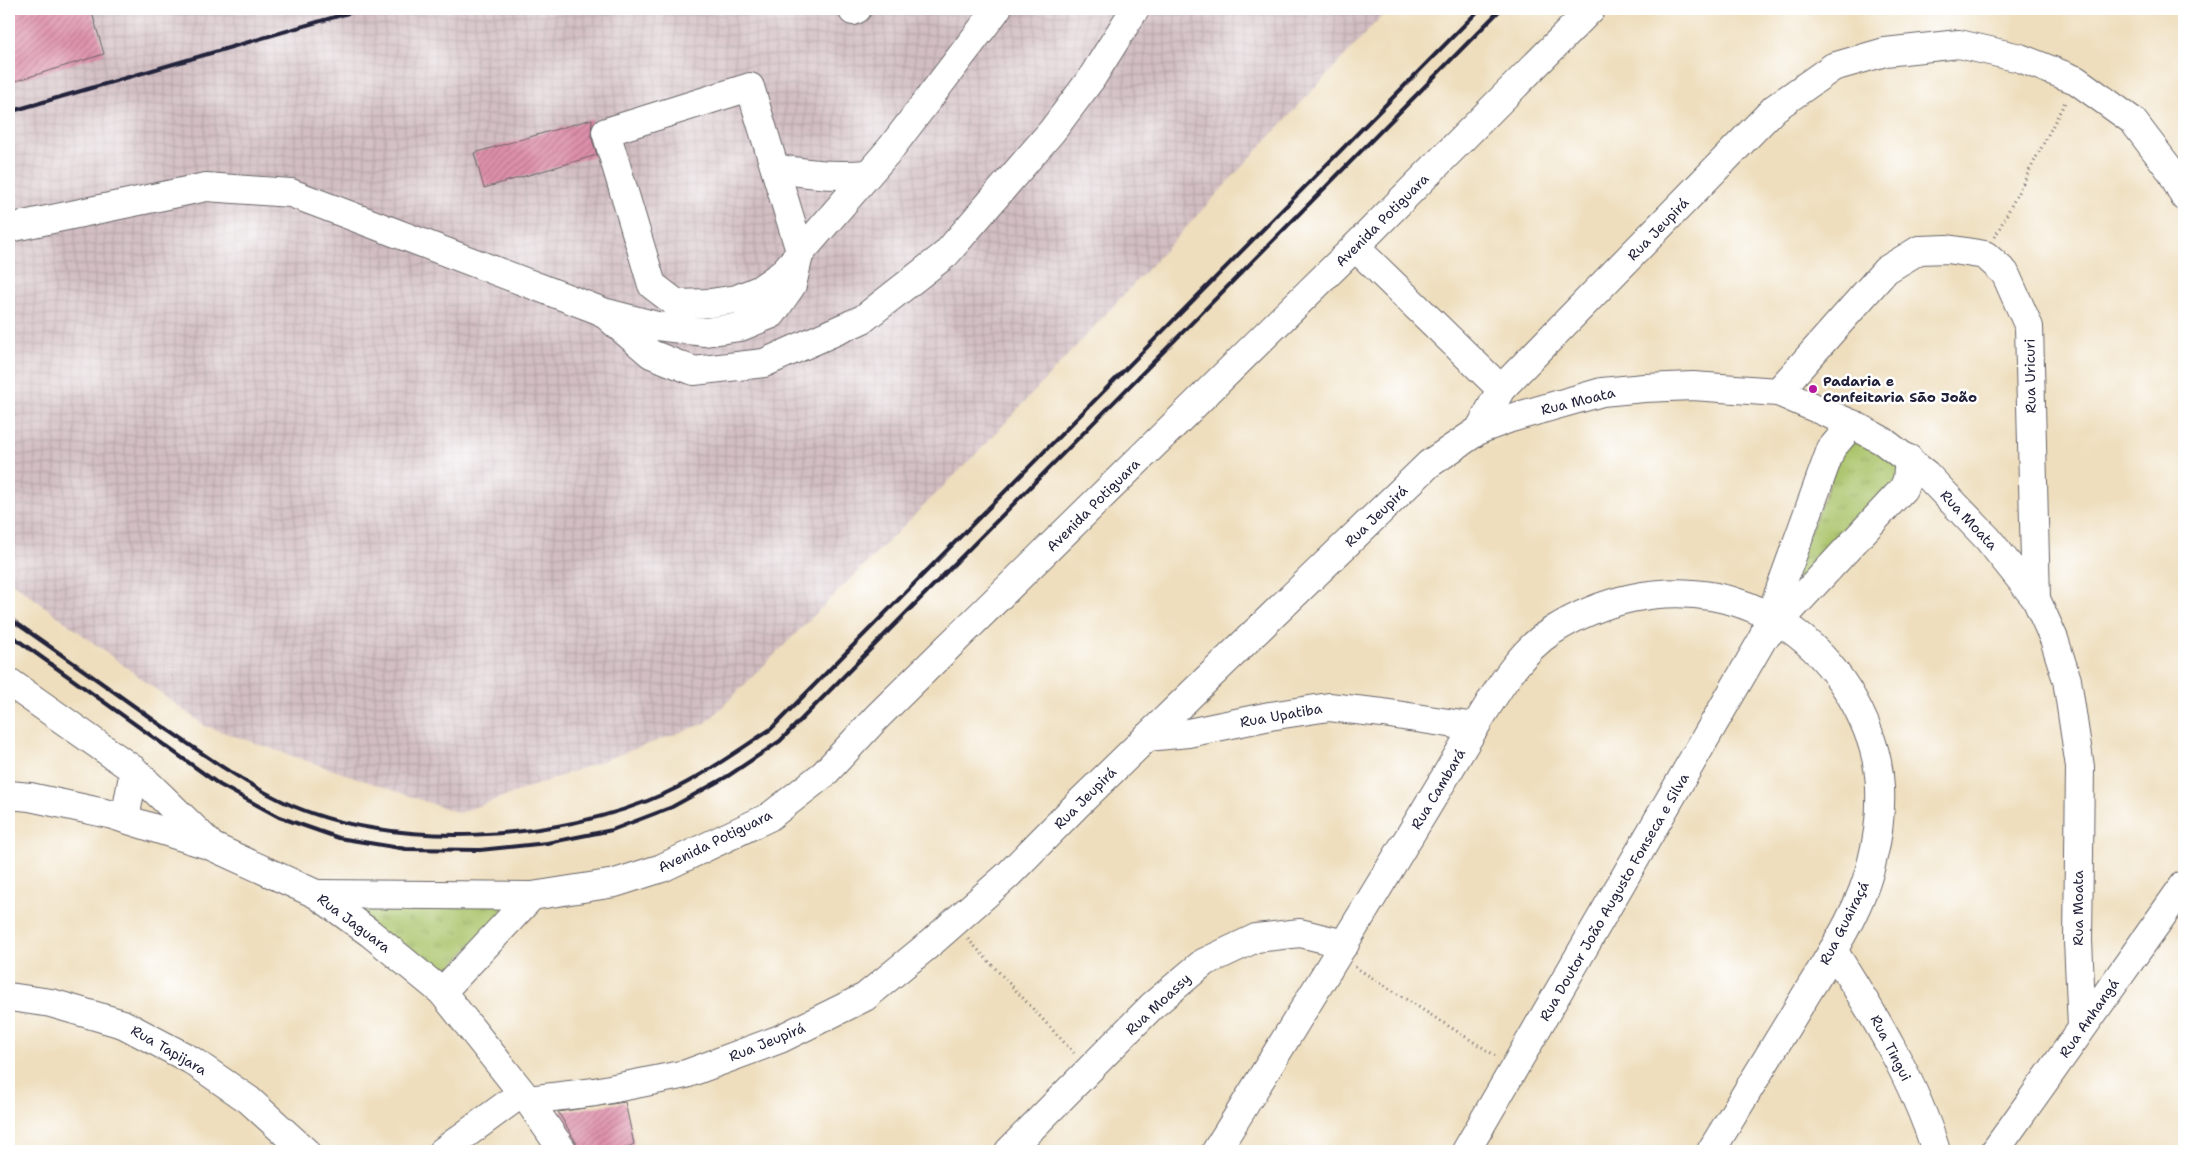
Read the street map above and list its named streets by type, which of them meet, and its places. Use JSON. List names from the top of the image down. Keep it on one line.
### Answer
{"streets":{"street":["Avenida Potiguara","Rua Jeupirá","Rua Uricuri","Rua Moata","Rua Upatiba","Rua Cambará","Rua Doutor João Augusto Fonseca e Silva","Rua Jaguara","Rua Guairaçá","Rua Moassy","Rua Anhangá","Rua Tingui","Rua Tapijara"]},"crossings":[["Avenida Potiguara","Rua Jaguara"],["Rua Jeupirá","Rua Moata"],["Rua Jeupirá","Rua Upatiba"],["Rua Jeupirá","Rua Jaguara"],["Rua Uricuri","Rua Moata"],["Rua Moata","Rua Doutor João Augusto Fonseca e Silva"],["Rua Moata","Rua Anhangá"],["Rua Upatiba","Rua Cambará"],["Rua Cambará","Rua Doutor João Augusto Fonseca e Silva"],["Rua Cambará","Rua Guairaçá"],["Rua Cambará","Rua Moassy"],["Rua Doutor João Augusto Fonseca e Silva","Rua Guairaçá"],["Rua Guairaçá","Rua Tingui"]],"places":["Padaria e Confeitaria São João"]}
